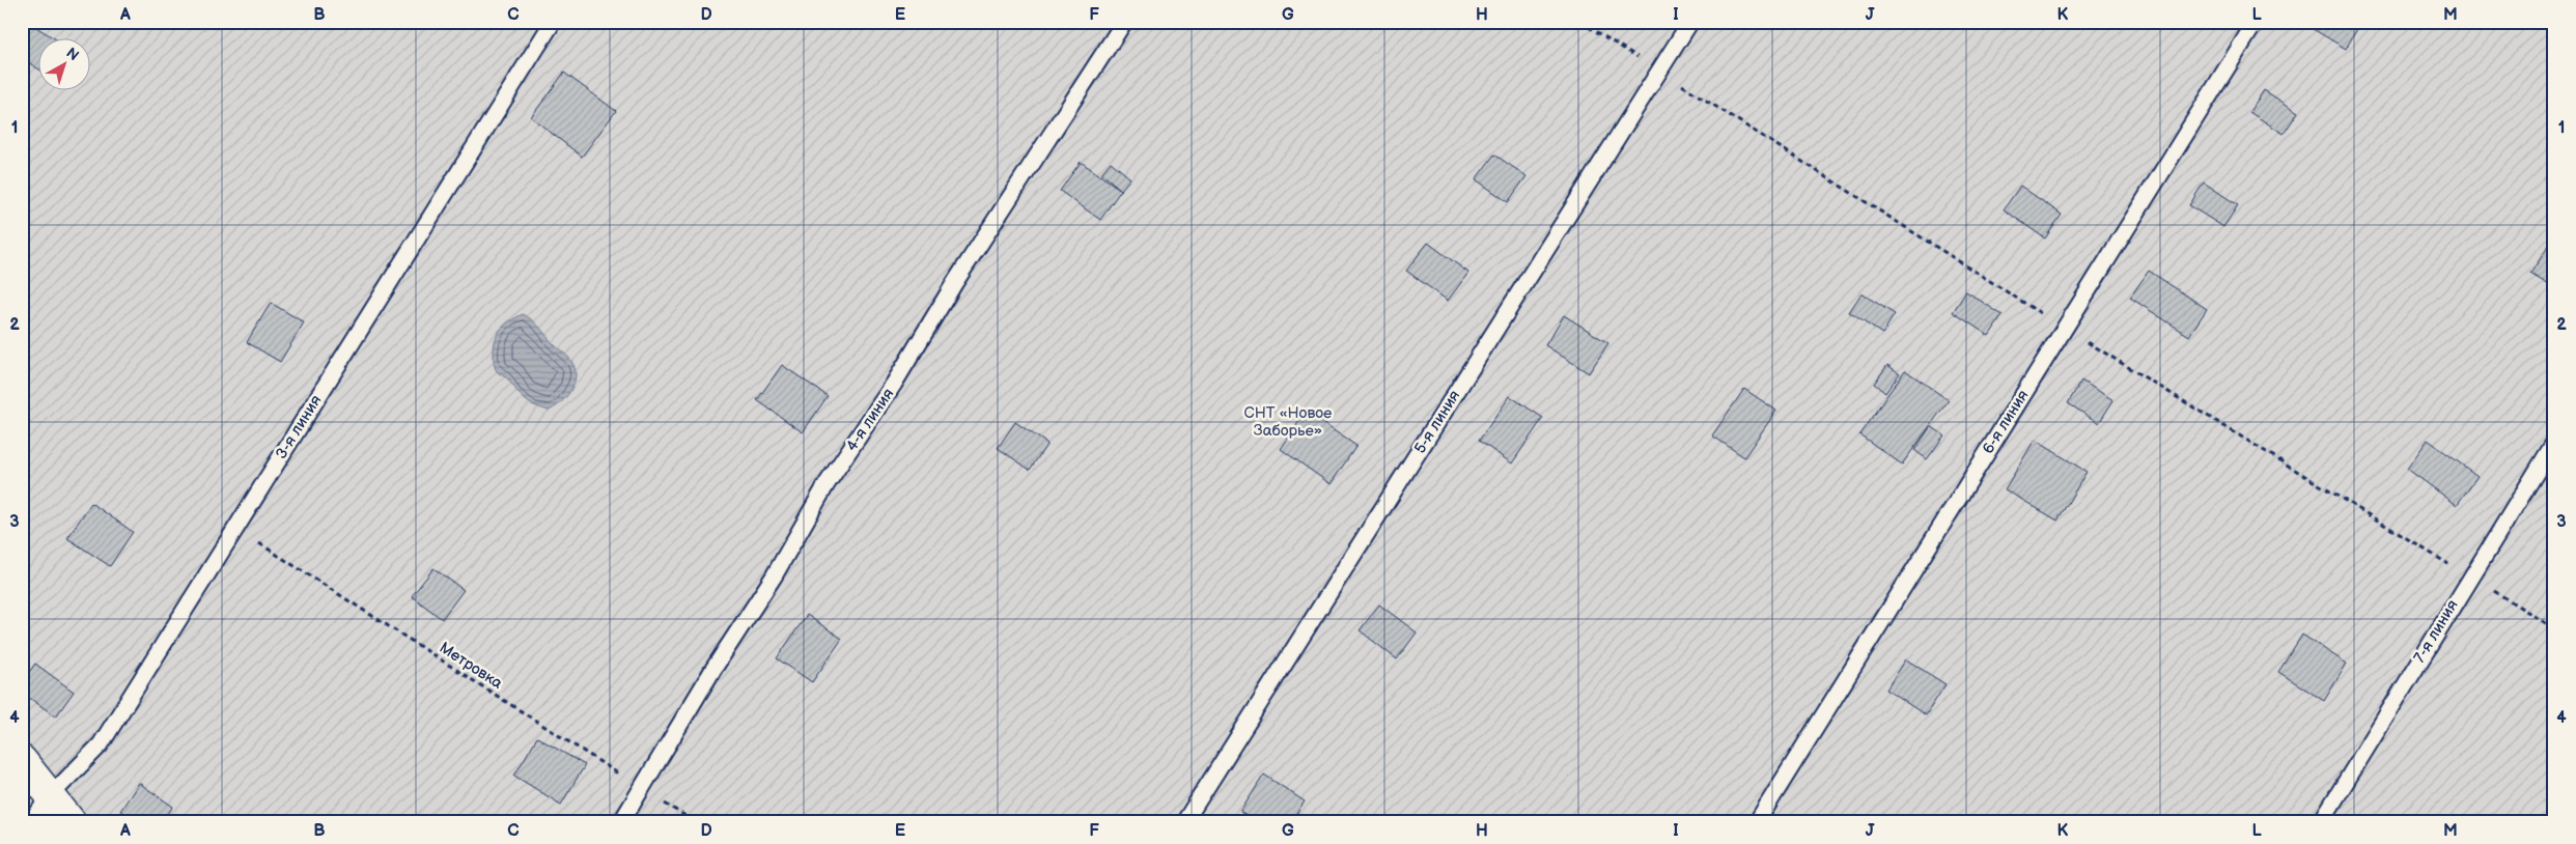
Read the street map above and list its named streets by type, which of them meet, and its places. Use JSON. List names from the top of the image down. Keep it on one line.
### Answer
{"streets":{"lane":["4-я линия","5-я линия","6-я линия","3-я линия","7-я линия"],"path":["Метровка"]},"crossings":[["4-я линия","Метровка"],["3-я линия","Метровка"]],"parks":["СНТ «Новое Заборье»"],"north":"top right","grid":{"columns":["A","B","C","D","E","F","G","H","I","J","K","L","M"],"rows":["1","2","3","4"]}}
